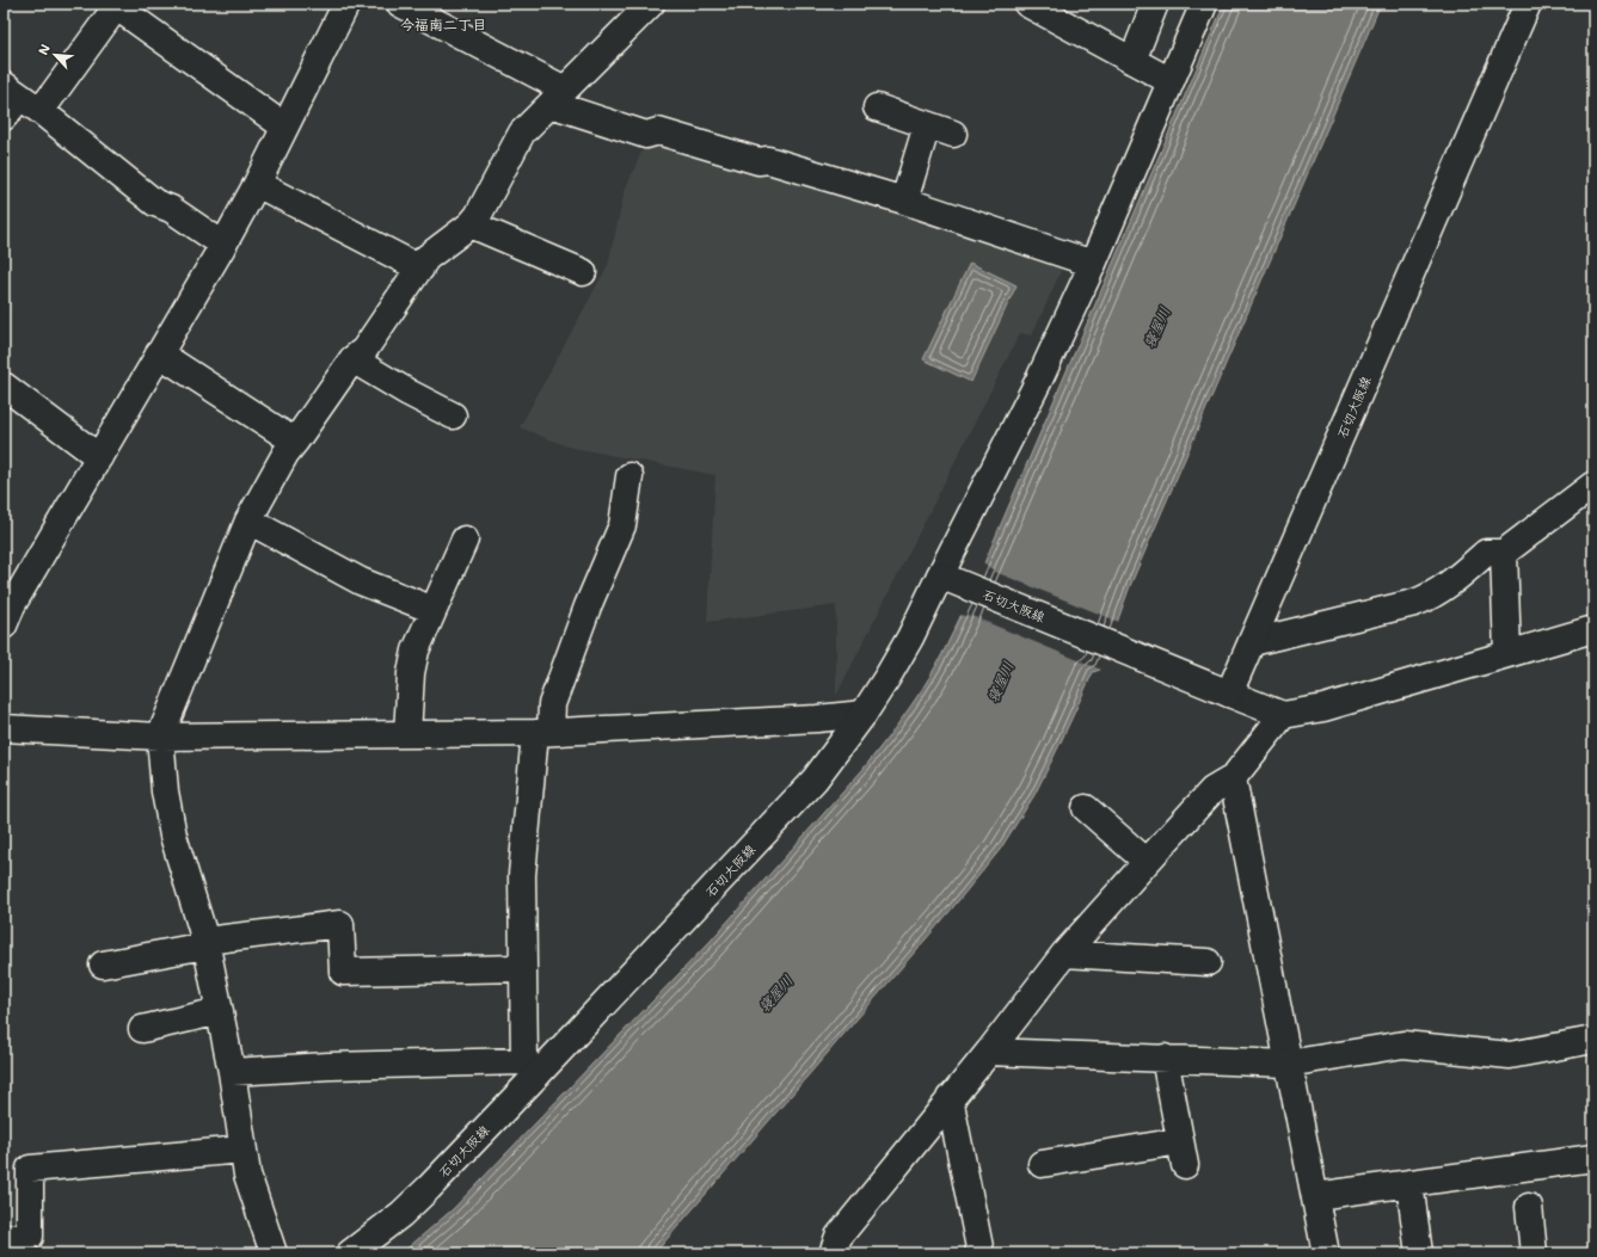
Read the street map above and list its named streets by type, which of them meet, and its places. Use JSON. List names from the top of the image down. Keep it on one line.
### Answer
{"streets":{"street":["石切大阪線"]},"districts":["今福南二丁目"],"water":["寝屋川"],"north":"top left"}
